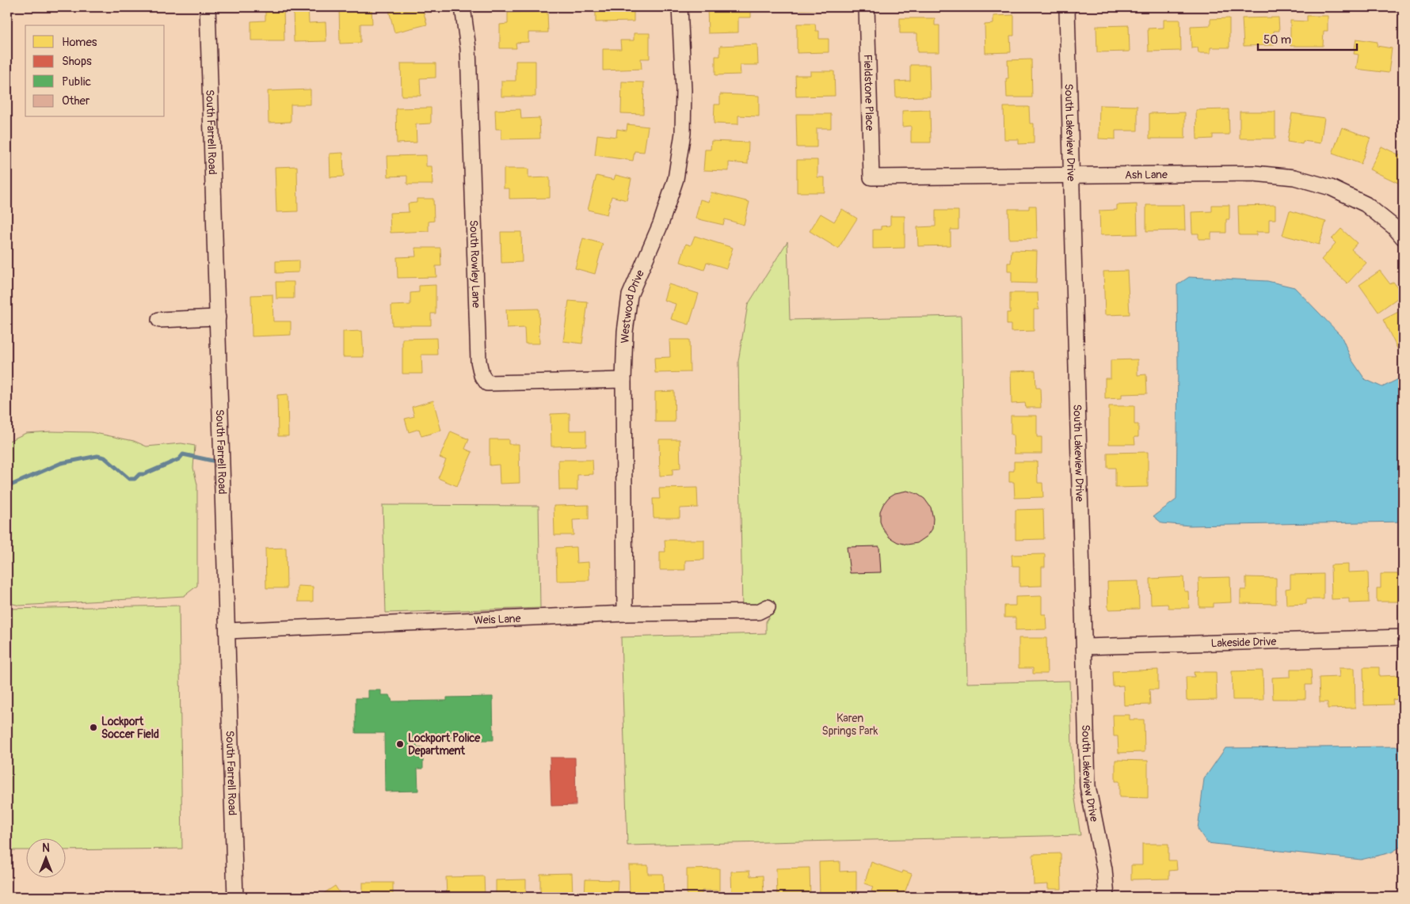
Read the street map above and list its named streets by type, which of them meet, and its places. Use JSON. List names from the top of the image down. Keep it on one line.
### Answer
{"streets":{"street":["Fieldstone Place","South Farrell Road","South Lakeview Drive","Ash Lane","South Rowley Lane","Westwood Drive","Weis Lane","Lakeside Drive"]},"crossings":[["Fieldstone Place","Ash Lane"],["South Farrell Road","Weis Lane"],["South Lakeview Drive","Ash Lane"],["South Lakeview Drive","Lakeside Drive"],["South Rowley Lane","Westwood Drive"],["Westwood Drive","Weis Lane"]],"parks":["Karen Springs Park"],"places":["Lockport Soccer Field","Lockport Police Department"],"legend":["Homes","Shops","Public","Other"],"scale_bar":"50 m","north":"top"}
